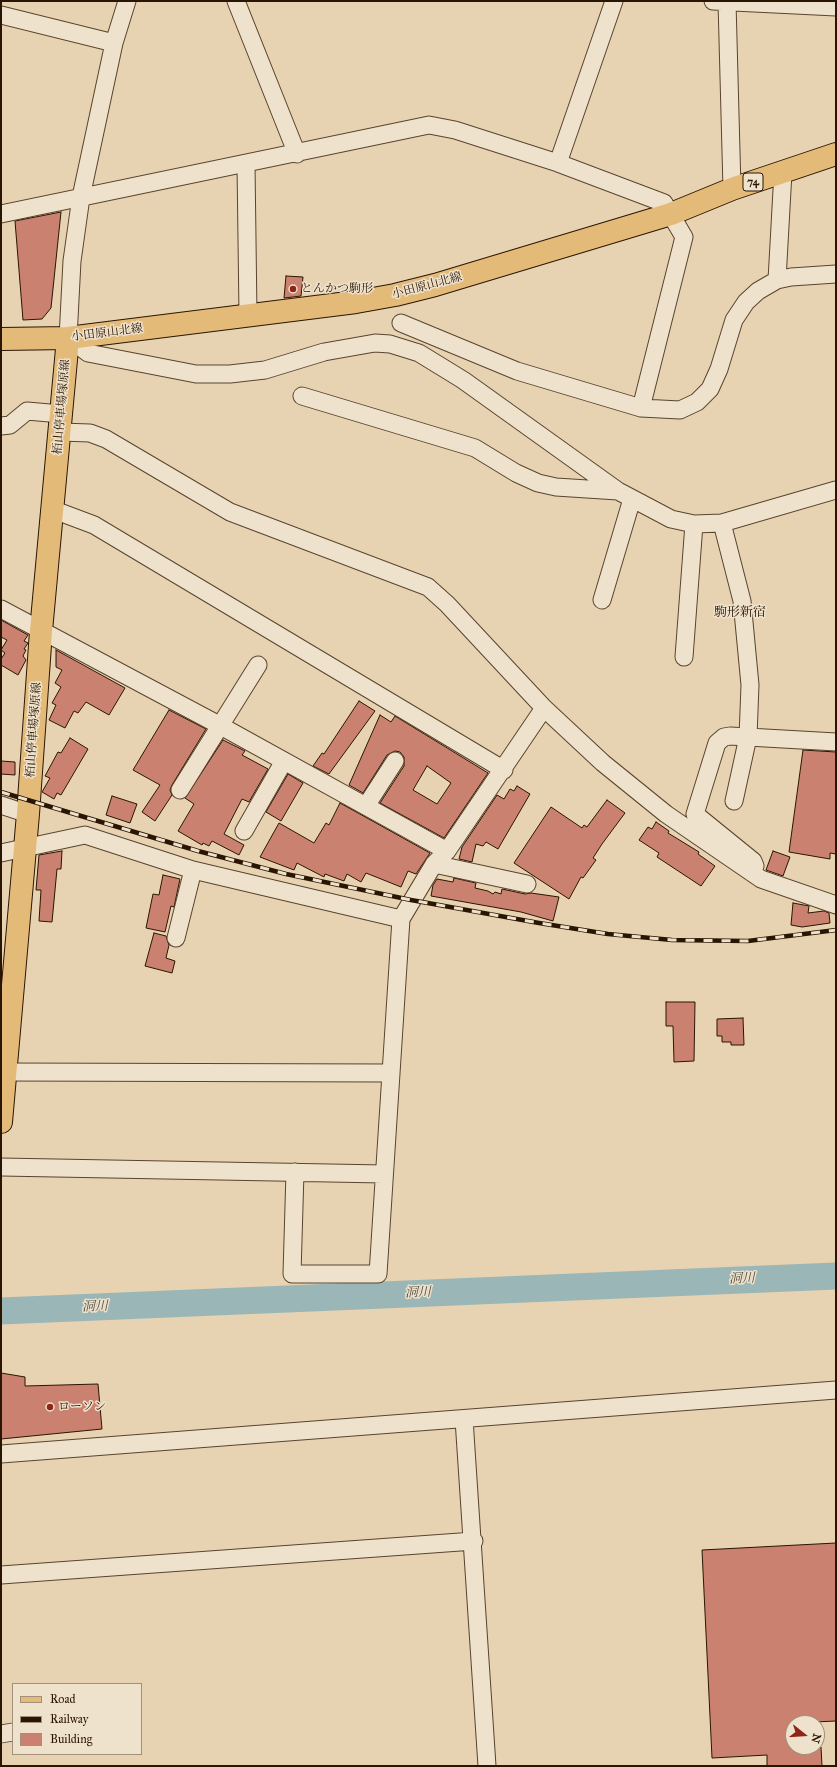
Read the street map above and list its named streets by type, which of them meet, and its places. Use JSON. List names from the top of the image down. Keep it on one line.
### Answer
{"streets":{"main road":["74","小田原山北線","栢山停車場塚原線"]},"crossings":[["小田原山北線","栢山停車場塚原線"]],"districts":["駒形新宿"],"water":["洞川"],"places":["とんかつ駒形","ローソン"],"legend":["Road","Railway","Building"],"north":"right"}
